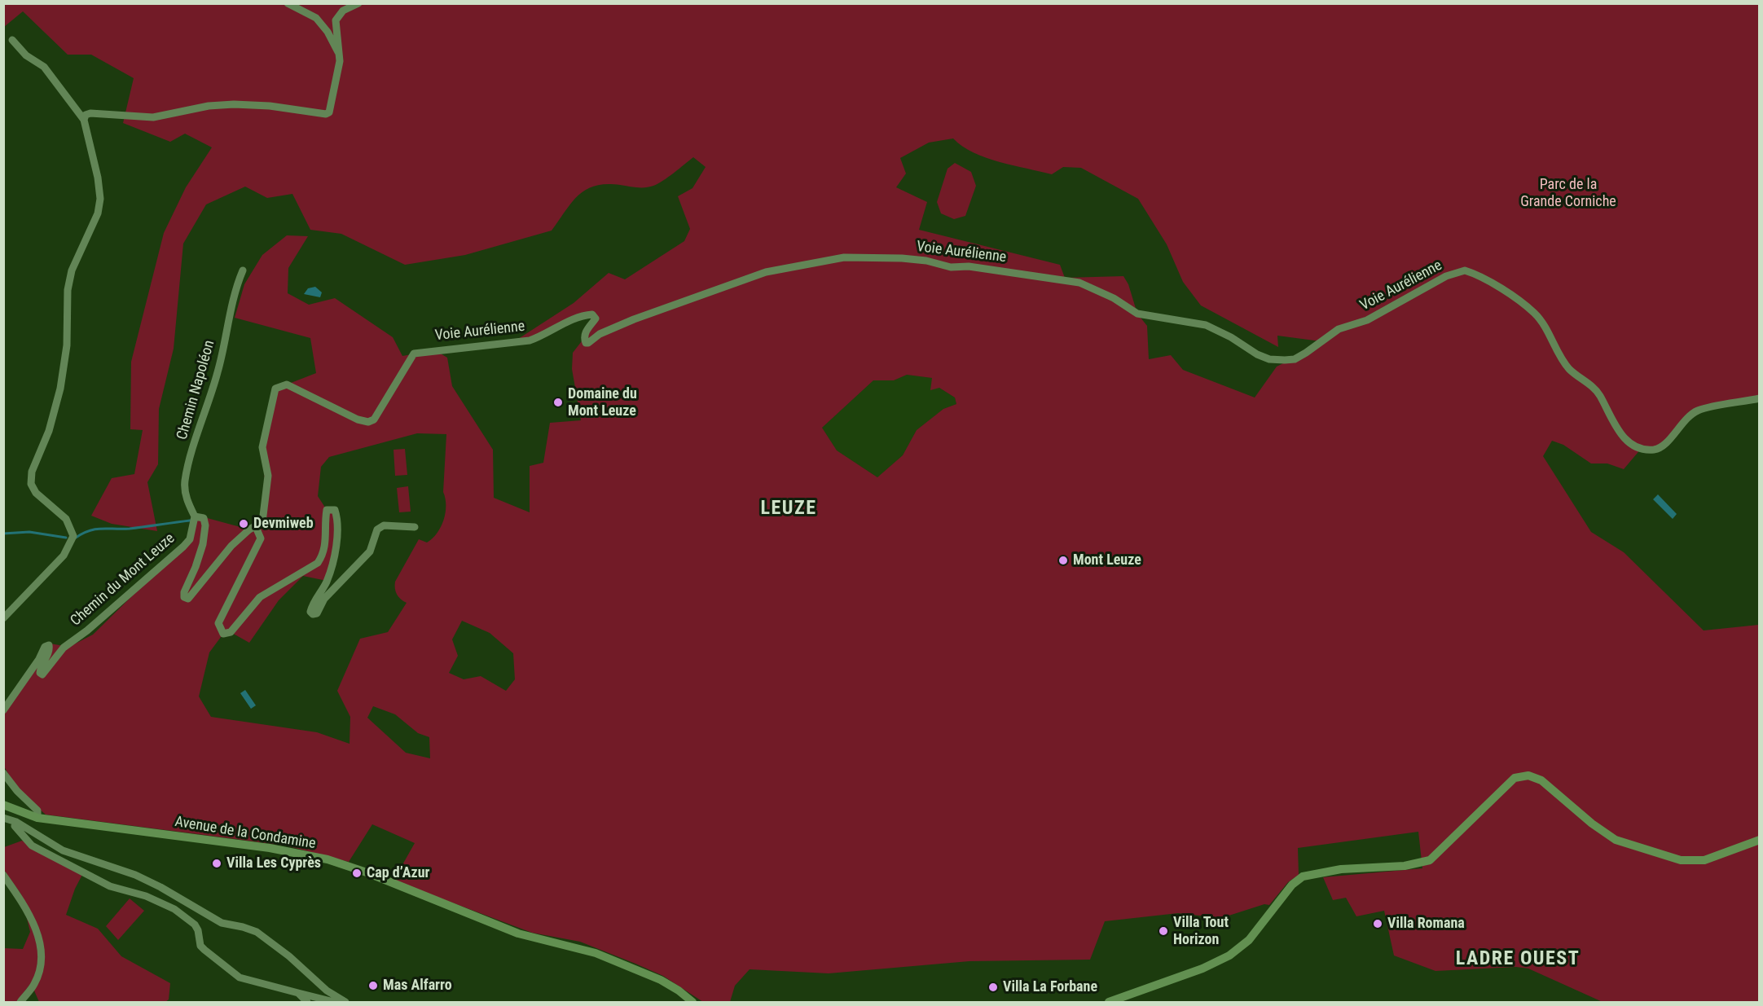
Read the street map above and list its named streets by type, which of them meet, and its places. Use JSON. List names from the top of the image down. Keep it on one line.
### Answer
{"streets":{"main road":["Avenue de la Condamine"],"street":["Voie Aurélienne","Chemin Napoléon","Chemin du Mont Leuze"]},"crossings":[["Chemin Napoléon","Chemin du Mont Leuze"]],"districts":["LEUZE","LADRE OUEST"],"parks":["Parc de la Grande Corniche"],"places":["Domaine du Mont Leuze","Devmiweb","Mont Leuze","Villa Les Cyprès","Cap d’Azur","Villa Romana","Villa Tout Horizon","Mas Alfarro","Villa La Forbane"]}
